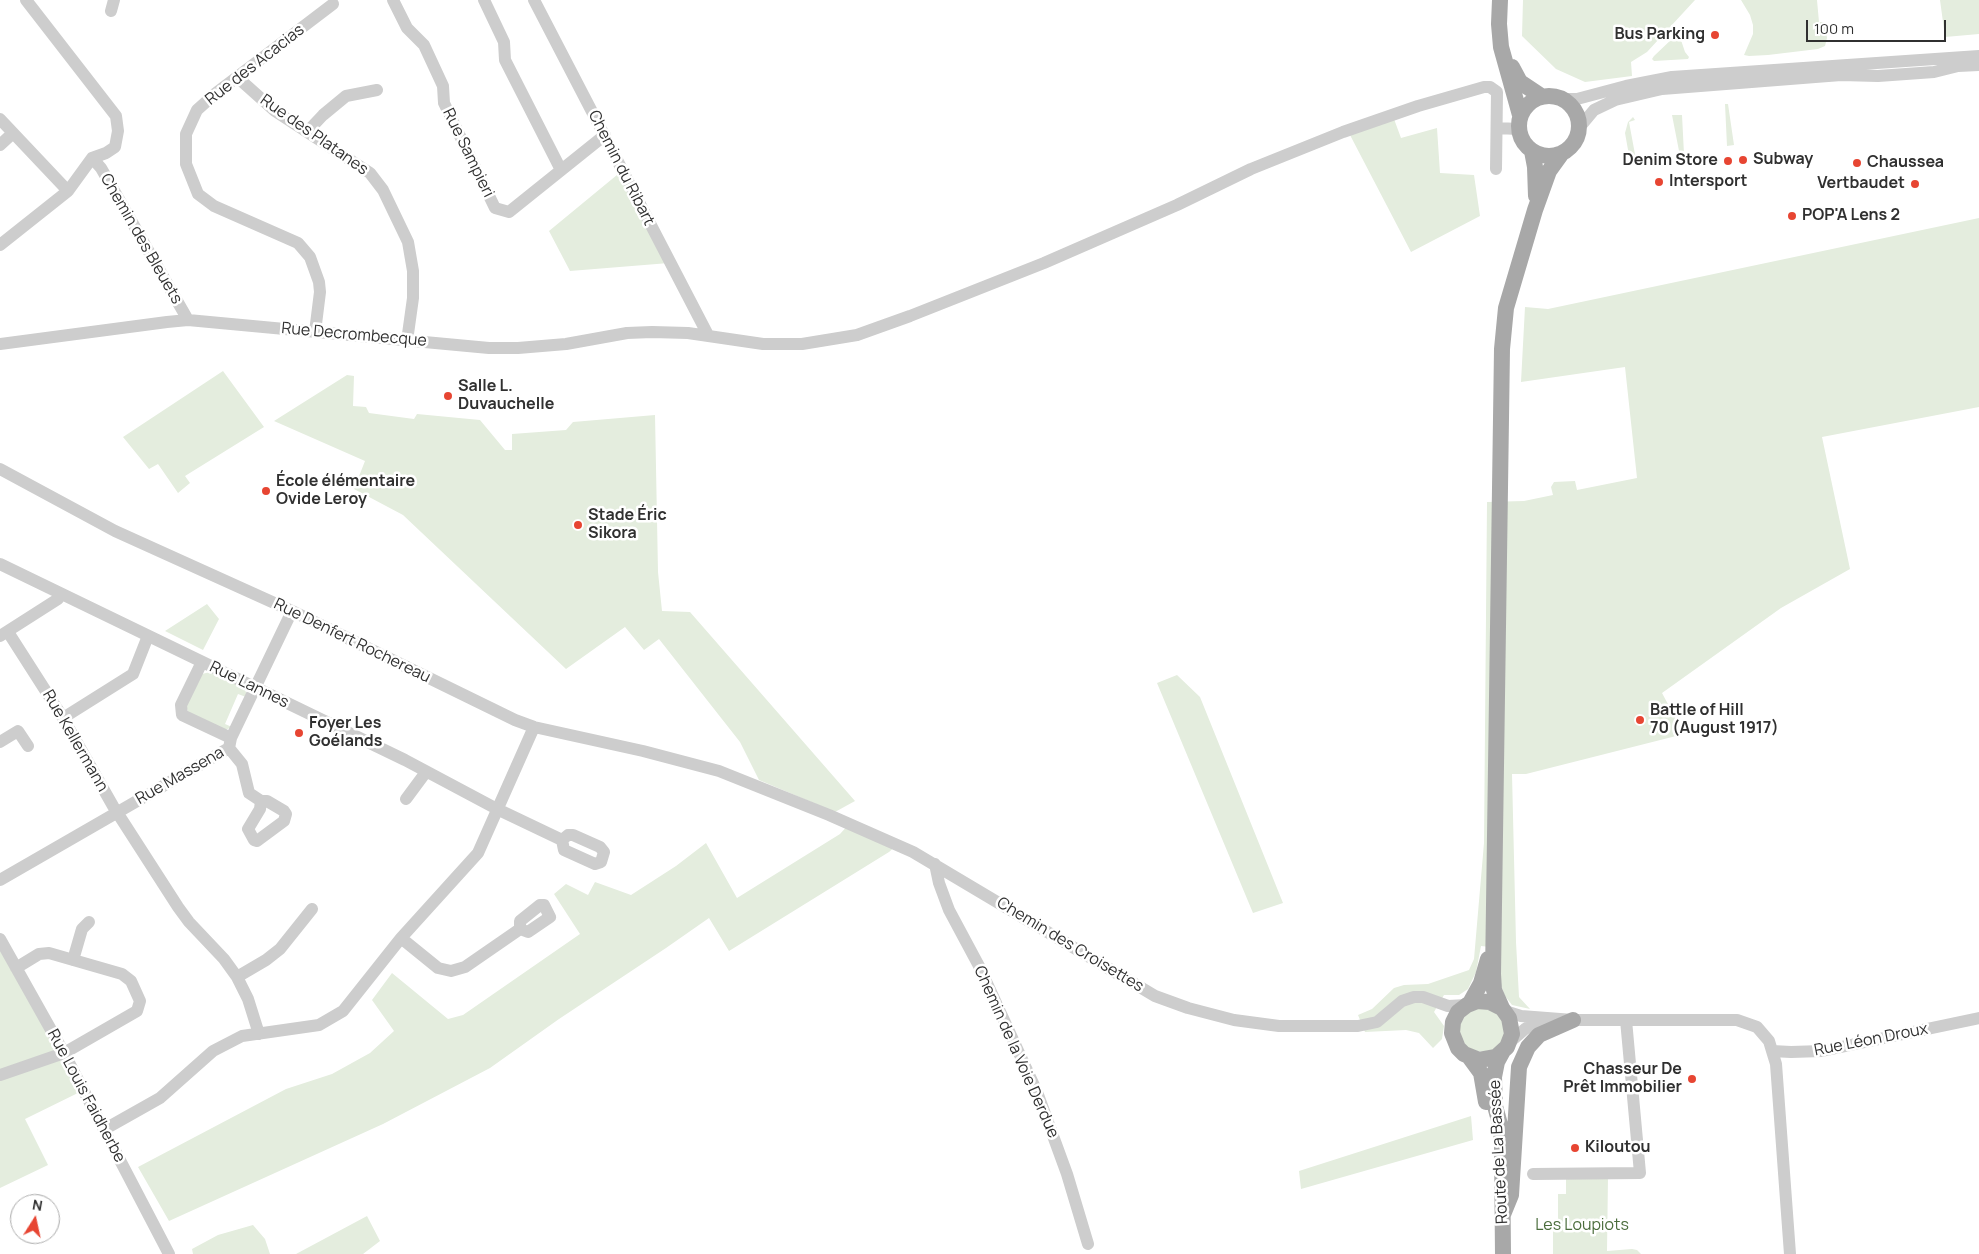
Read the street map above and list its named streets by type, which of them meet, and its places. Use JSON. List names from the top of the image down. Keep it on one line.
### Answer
{"streets":{"main road":["Route de La Bassée"],"street":["Rue des Acacias","Rue des Platanes","Rue Sampieri","Chemin du Ribart","Chemin des Bleuets","Rue Decrombecque","Rue Denfert Rochereau","Rue Lannes","Rue Kellermann","Rue Massena","Chemin des Croisettes","Rue Léon Droux","Chemin de la Voie Derdue","Rue Louis Faidherbe"]},"crossings":[["Rue des Acacias","Rue des Platanes"],["Rue des Acacias","Rue Decrombecque"],["Rue des Platanes","Rue Decrombecque"],["Rue Sampieri","Chemin du Ribart"],["Chemin du Ribart","Rue Decrombecque"],["Chemin des Bleuets","Rue Decrombecque"],["Rue Denfert Rochereau","Rue Massena"],["Rue Denfert Rochereau","Chemin des Croisettes"],["Rue Lannes","Rue Massena"],["Rue Kellermann","Rue Massena"],["Chemin des Croisettes","Chemin de la Voie Derdue"],["Chemin des Croisettes","Route de La Bassée"]],"parks":["Les Loupiots"],"places":["Bus Parking","Subway","Denim Store","Chaussea","Intersport","Vertbaudet","POP'A Lens 2","Salle L. Duvauchelle","École élémentaire Ovide Leroy","Stade Éric Sikora","Battle of Hill 70 (August 1917)","Foyer Les Goélands","Chasseur De Prêt Immobilier","Kiloutou"],"scale_bar":"100 m","north":"top"}
